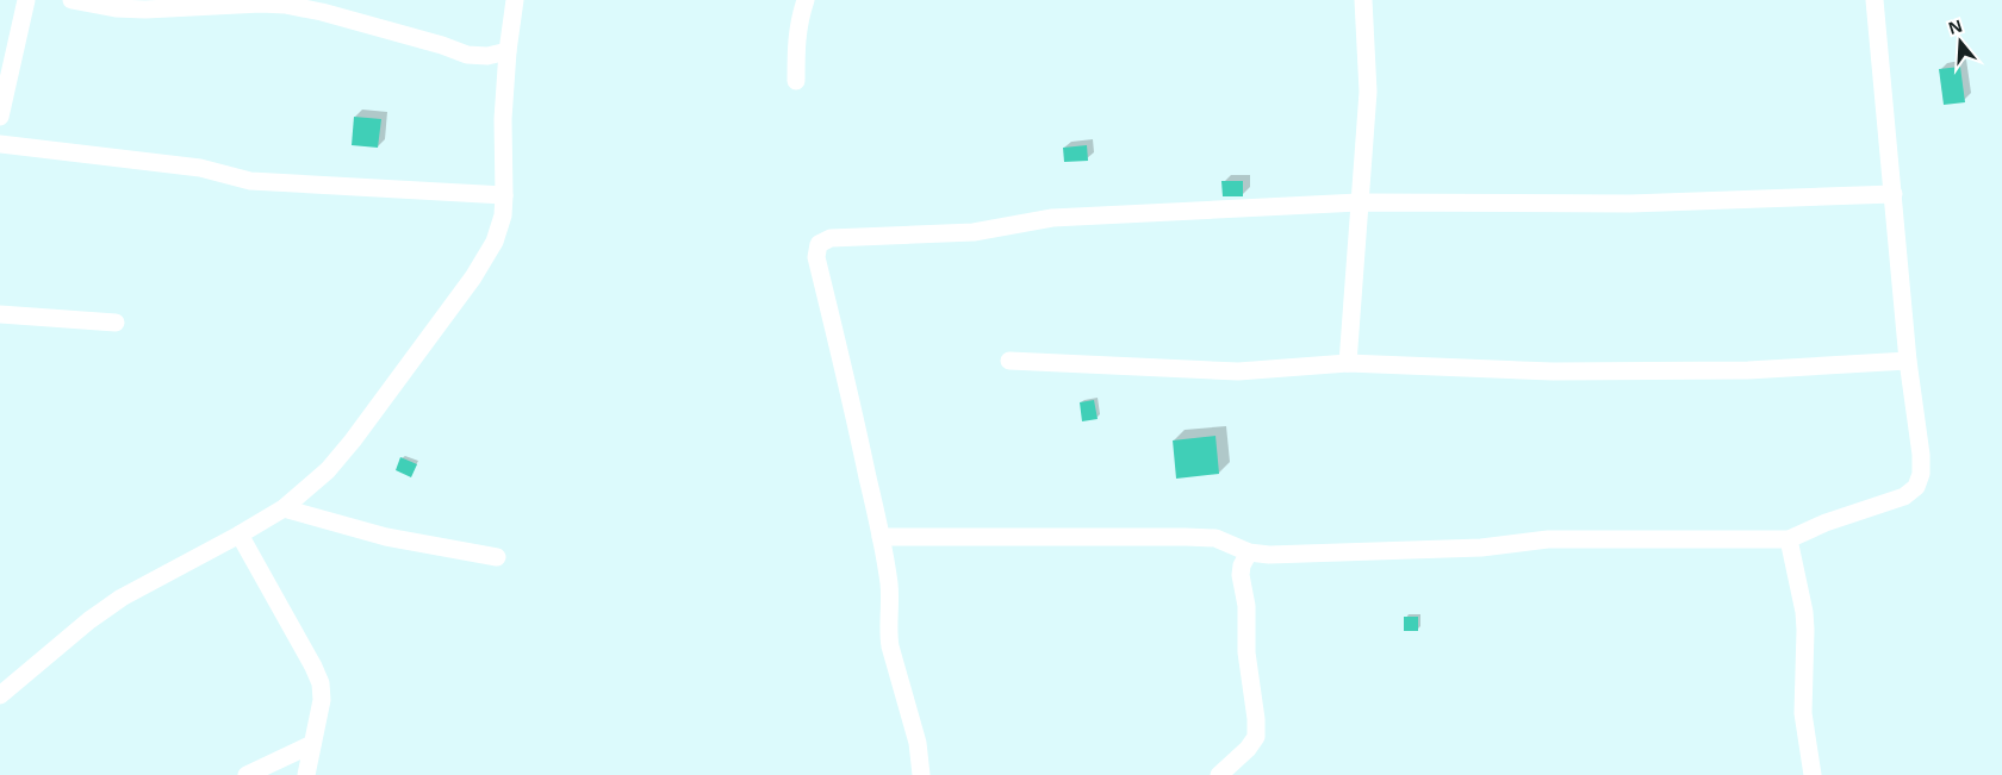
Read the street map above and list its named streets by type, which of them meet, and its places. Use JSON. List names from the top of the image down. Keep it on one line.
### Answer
{"north":"top"}
